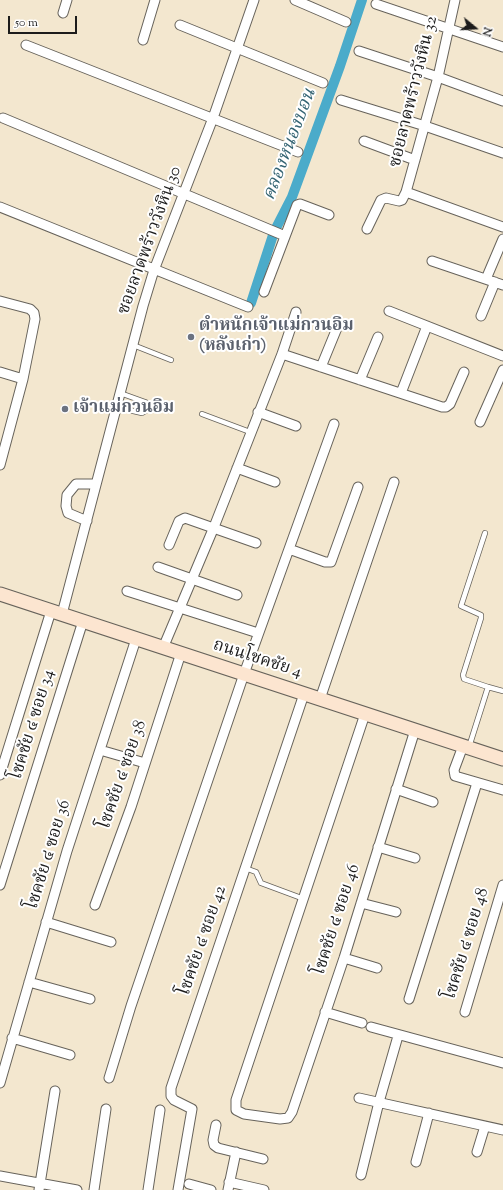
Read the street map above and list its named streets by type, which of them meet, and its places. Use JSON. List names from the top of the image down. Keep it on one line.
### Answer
{"streets":{"street":["ซอยลาดพร้าววังหิน 32","ซอยลาดพร้าววังหิน 30","ถนนโชคชัย 4","โชคชัย ๔ ซอย 34","โชคชัย ๔ ซอย 38","โชคชัย ๔ ซอย 36","โชคชัย ๔ ซอย 46","โชคชัย ๔ ซอย 42","โชคชัย ๔ ซอย 48"]},"crossings":[["ซอยลาดพร้าววังหิน 30","ถนนโชคชัย 4"],["ถนนโชคชัย 4","โชคชัย ๔ ซอย 34"],["ถนนโชคชัย 4","โชคชัย ๔ ซอย 38"],["ถนนโชคชัย 4","โชคชัย ๔ ซอย 36"],["ถนนโชคชัย 4","โชคชัย ๔ ซอย 46"],["ถนนโชคชัย 4","โชคชัย ๔ ซอย 42"]],"water":["คลองหนองบอน"],"places":["ตำหนักเจ้าแม่กวนอิม (หลังเก่า)","เจ้าแม่กวนอิม"],"scale_bar":"50 m","north":"right"}
